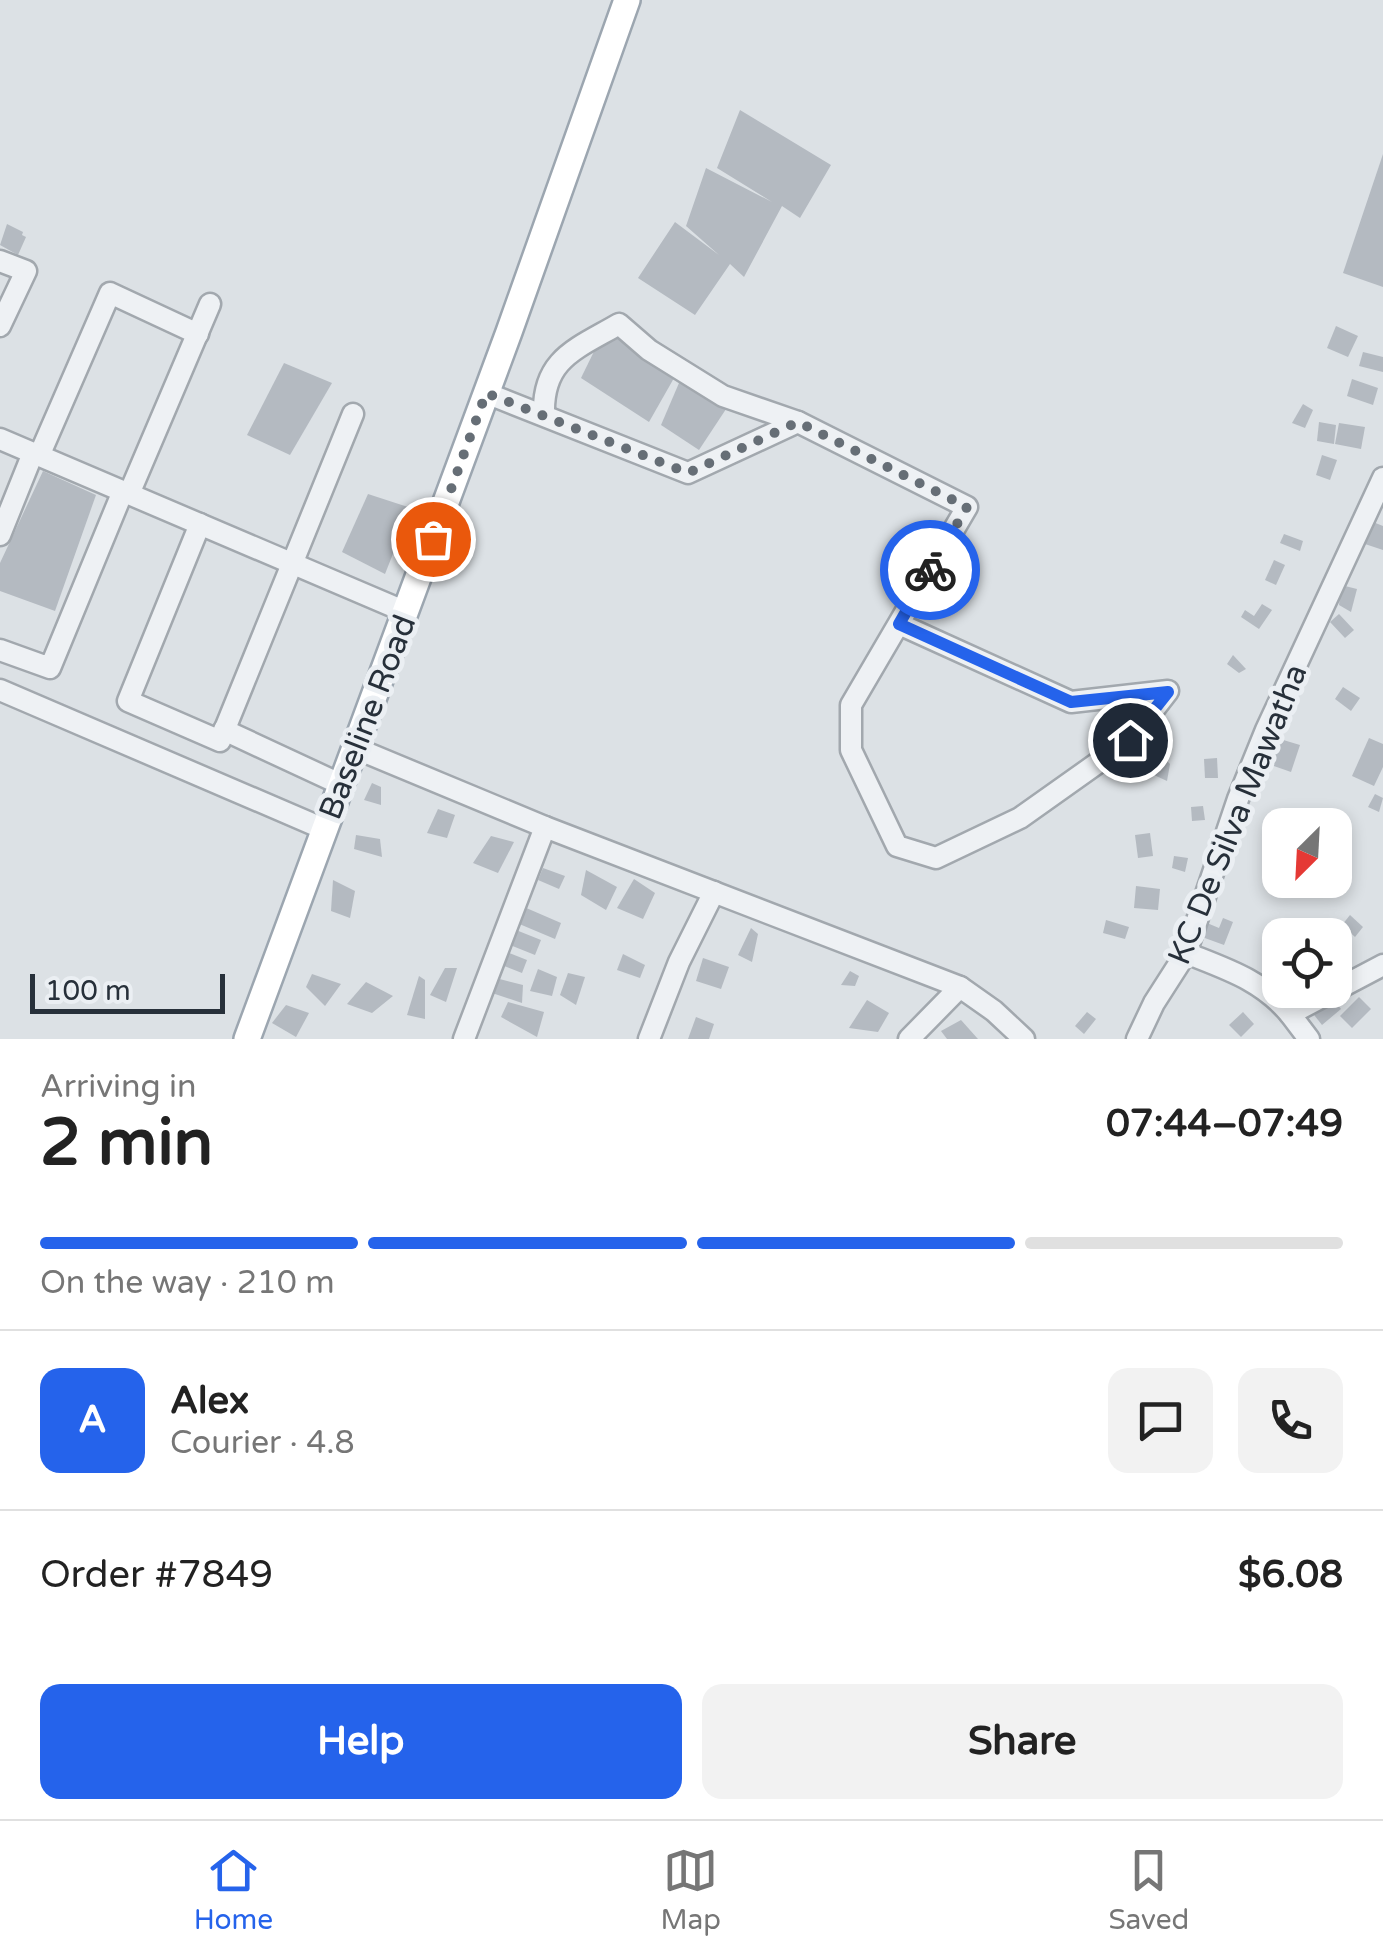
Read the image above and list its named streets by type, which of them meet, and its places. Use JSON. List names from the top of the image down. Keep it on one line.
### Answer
{"streets":{"main road":["Baseline Road"],"street":["KC De Silva Mawatha"]},"scale_bar":"100 m","north":"bottom left","page":{"scale":"100 m","heading":["2 min","Arriving in","07:44–07:49"],"panel":["Alex","Courier · 4.8","Order #7849","$6.08"],"bar":"On the way · 210 m","round":"A","buttons":["Help","Share"],"tabs":["Home","Map","Saved"]}}
